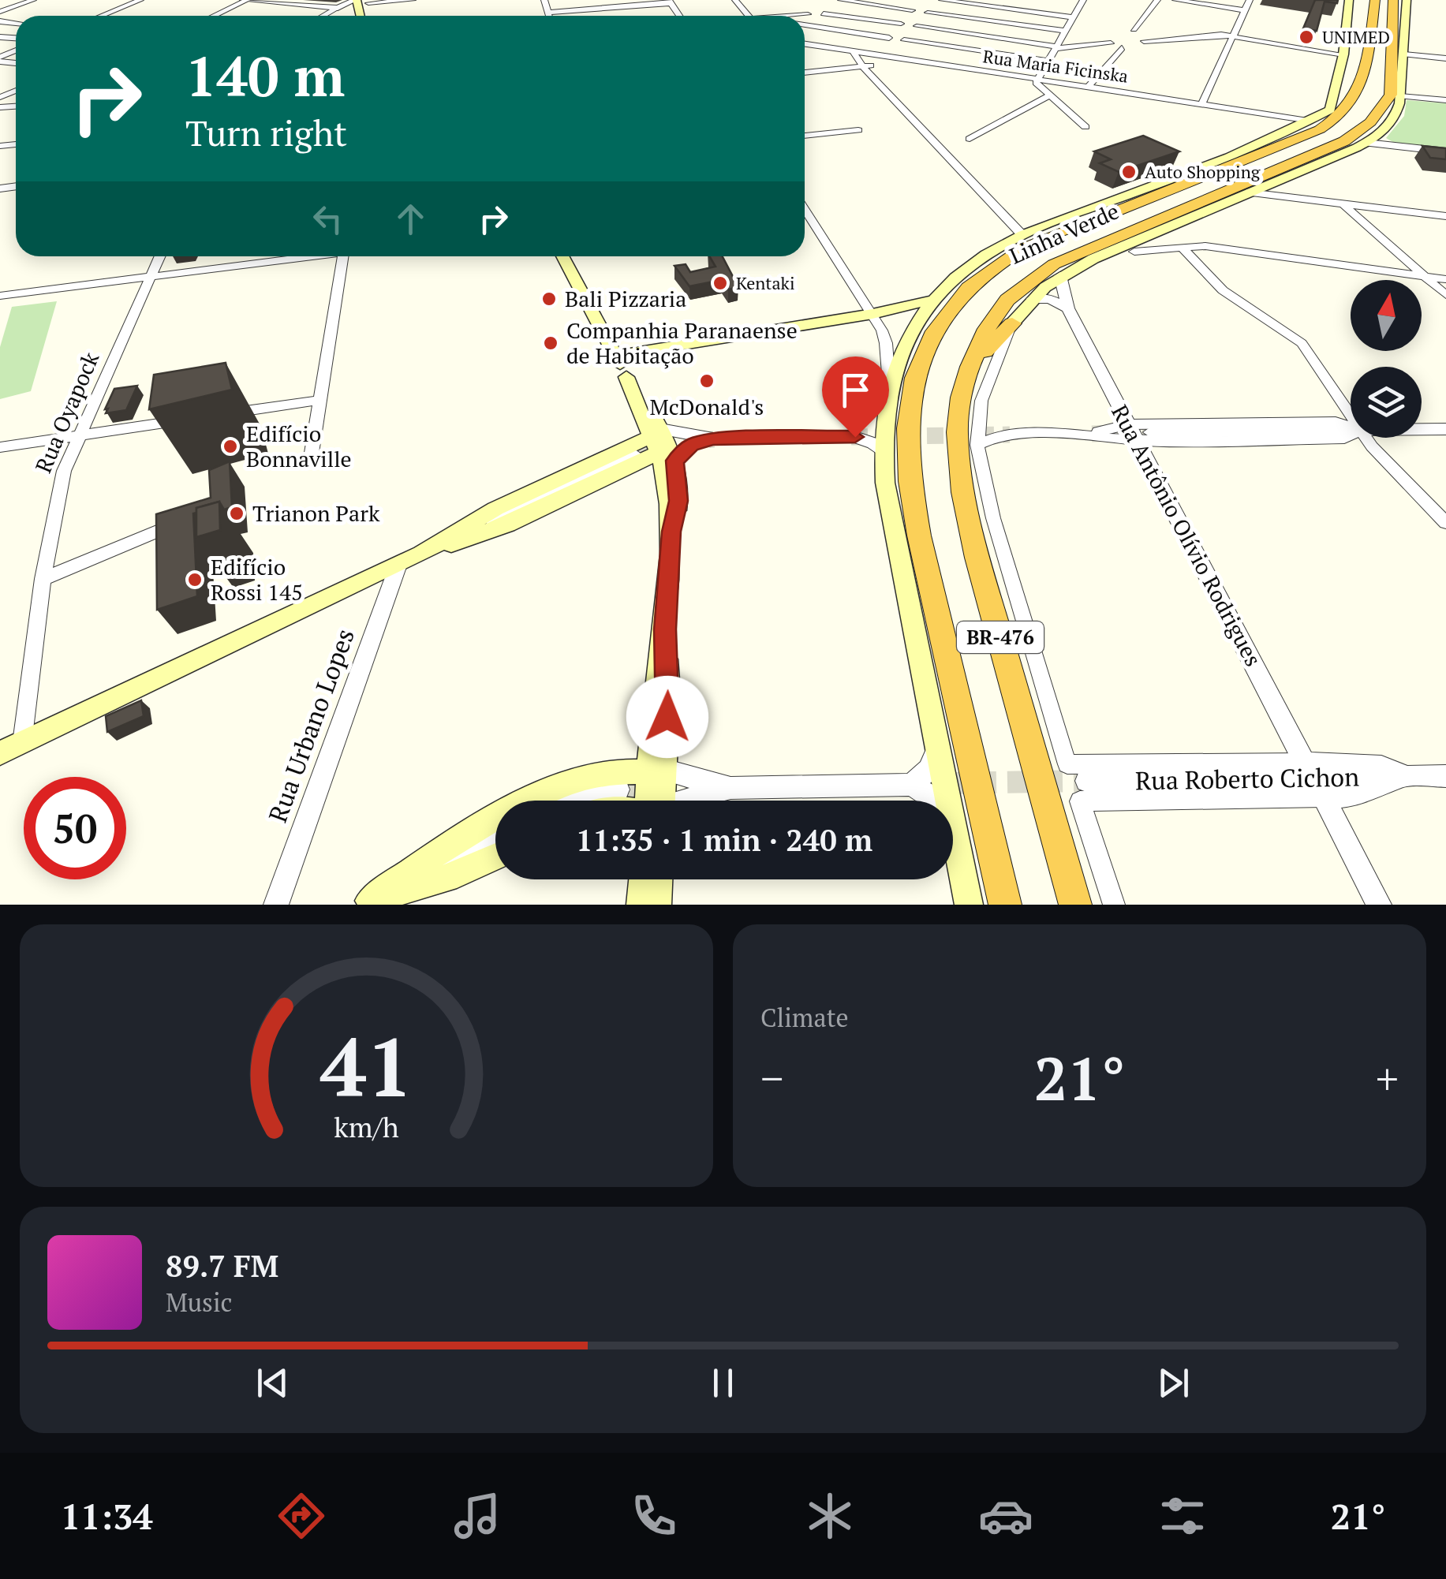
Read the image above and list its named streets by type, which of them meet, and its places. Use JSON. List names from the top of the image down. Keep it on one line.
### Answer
{"streets":{"highway":["Linha Verde","BR-476"],"street":["Rua Maria Ficinska","Rua Oyapock","Rua Antônio Olívio Rodrigues","Rua Urbano Lopes","Rua Roberto Cichon"]},"crossings":[["Rua Maria Ficinska","Linha Verde"],["Linha Verde","Rua Antônio Olívio Rodrigues"]],"places":["UNIMED","Auto Shopping","Kentaki","Bali Pizzaria","Companhia Paranaense de Habitação","McDonald's","Edifício Bonnaville","Trianon Park","Edifício Rossi 145"],"north":"top","page":{"turn":["140 m","Turn right"],"limit":"50","trip":"11:35 · 1 min · 240 m","tile":"Climate","heat":["−","21°","+"],"song":["89.7 FM","Music"],"tabs":["11:34","21°"],"gauge":["41","km/h"]}}
